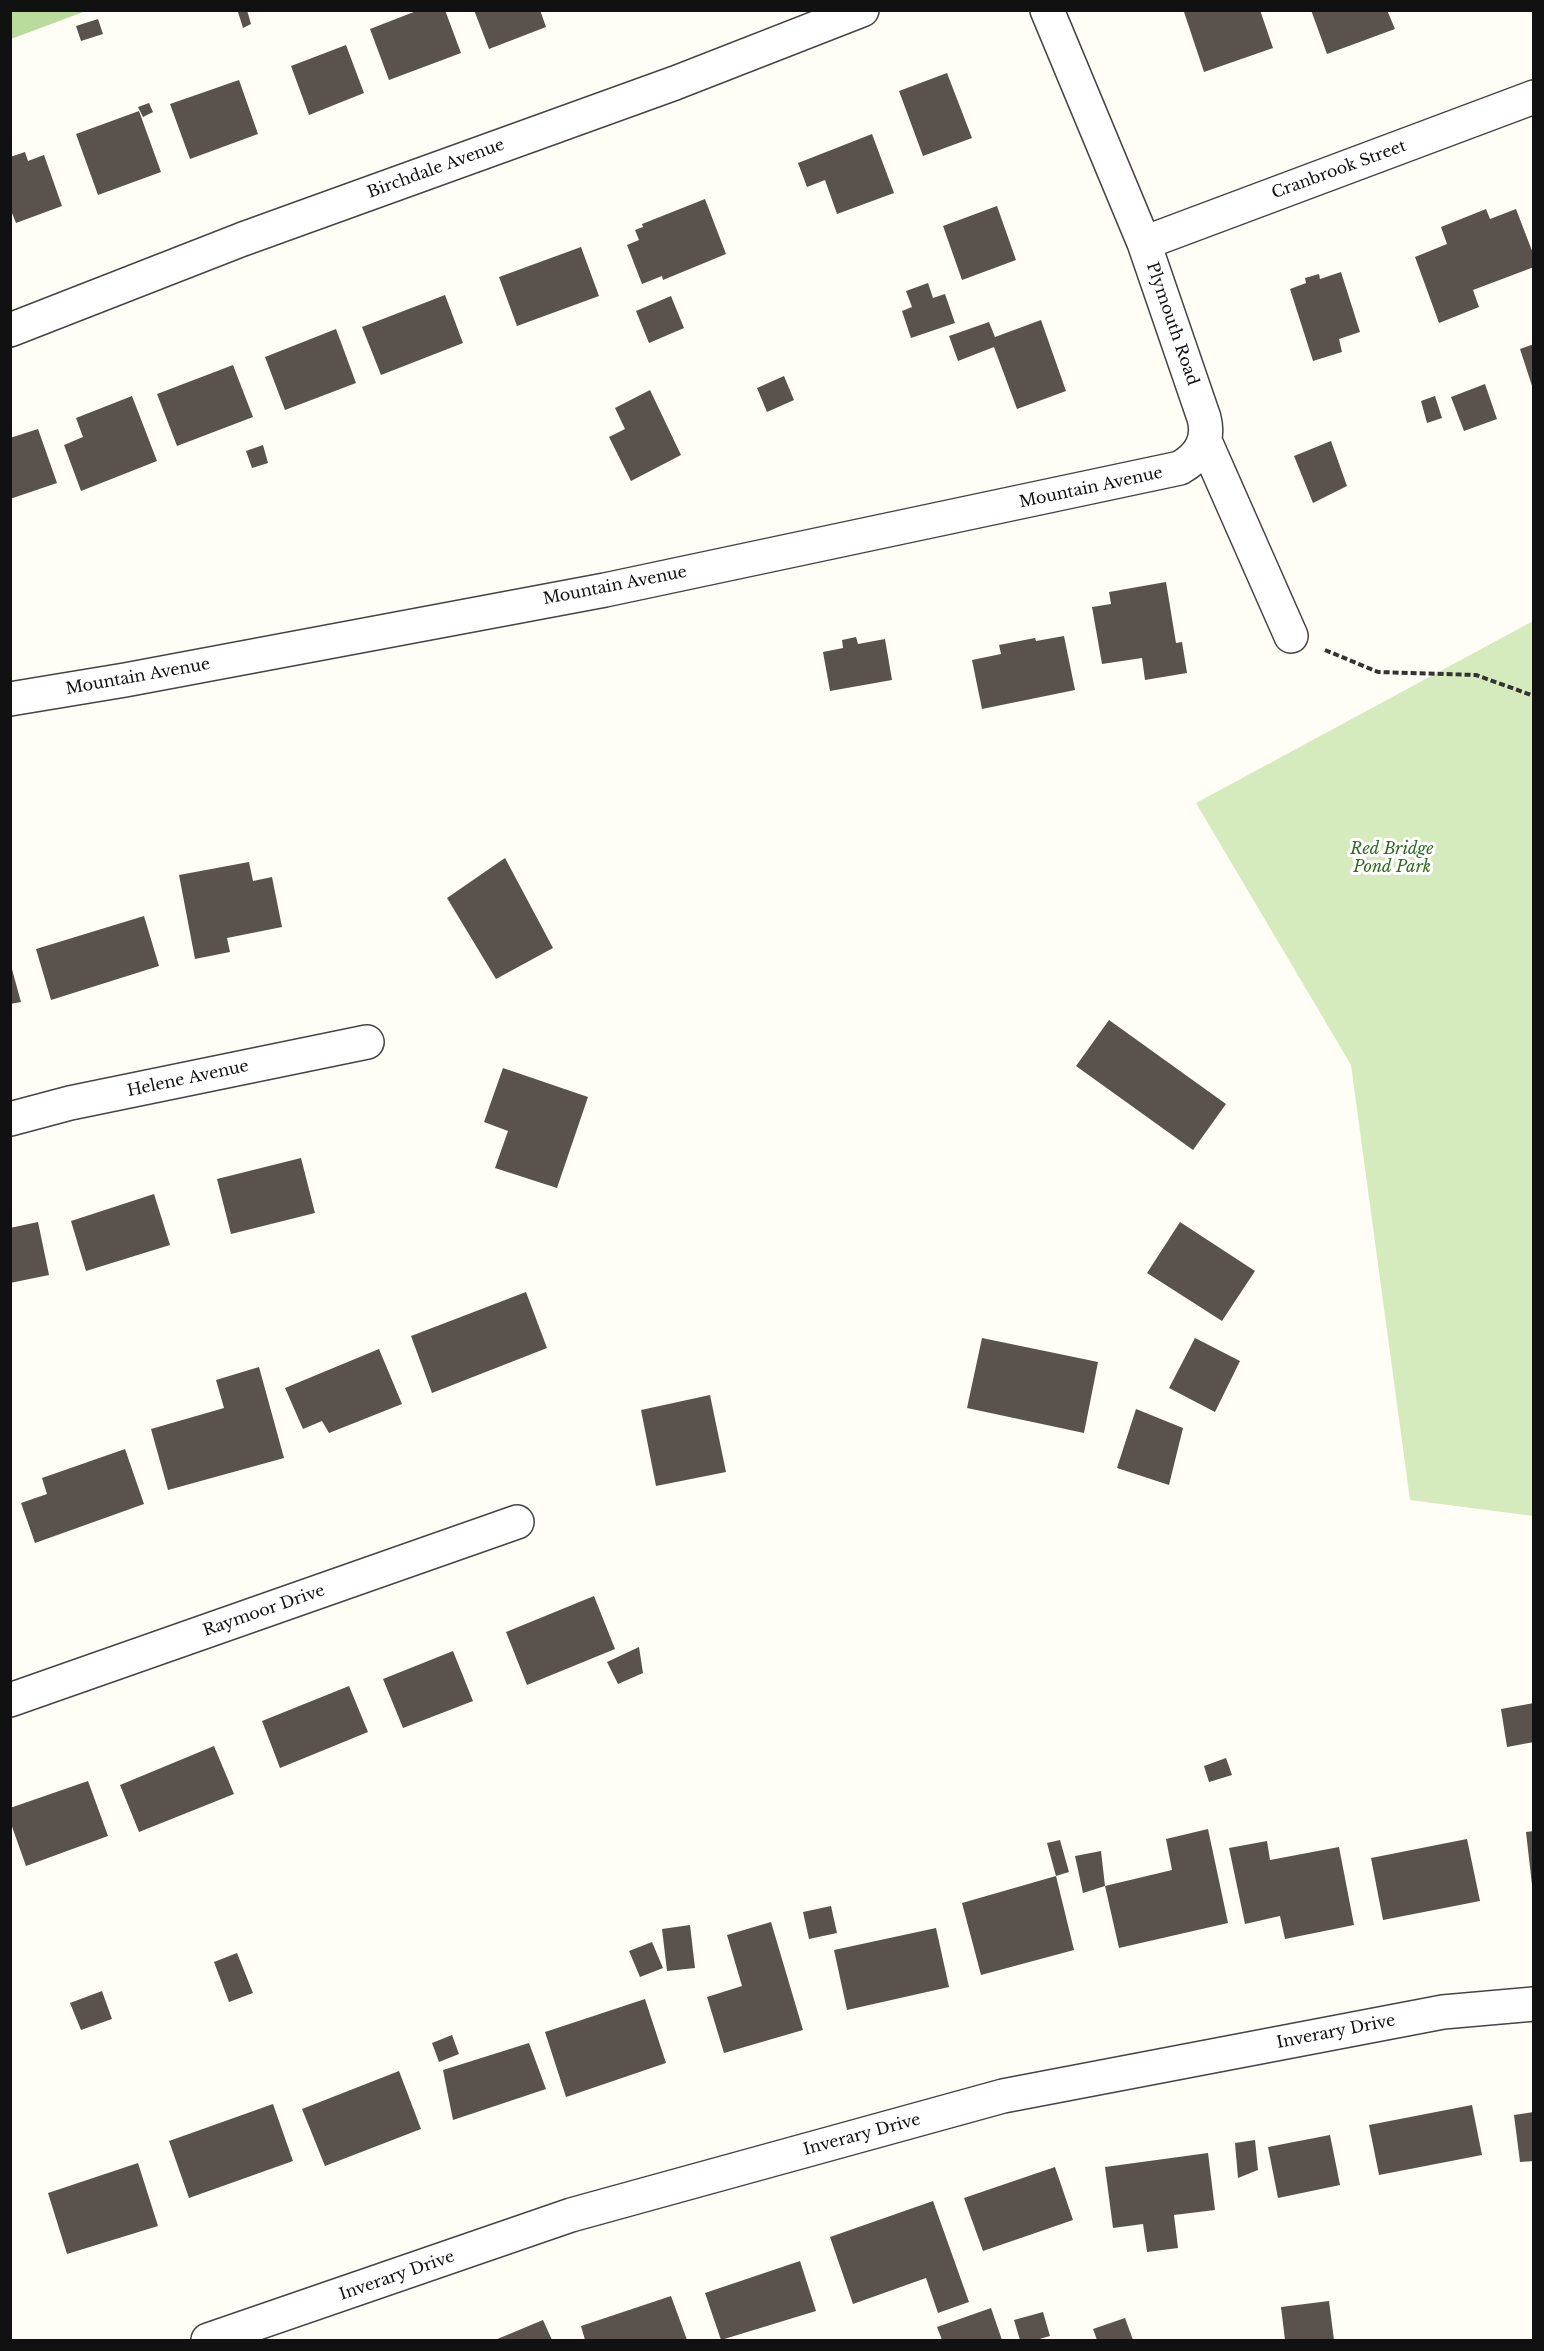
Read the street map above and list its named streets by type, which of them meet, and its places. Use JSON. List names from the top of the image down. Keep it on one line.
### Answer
{"streets":{"street":["Birchdale Avenue","Cranbrook Street","Plymouth Road","Mountain Avenue","Helene Avenue","Raymoor Drive","Inverary Drive"]},"crossings":[["Cranbrook Street","Plymouth Road"],["Plymouth Road","Mountain Avenue"]],"parks":["Red Bridge Pond Park"]}
